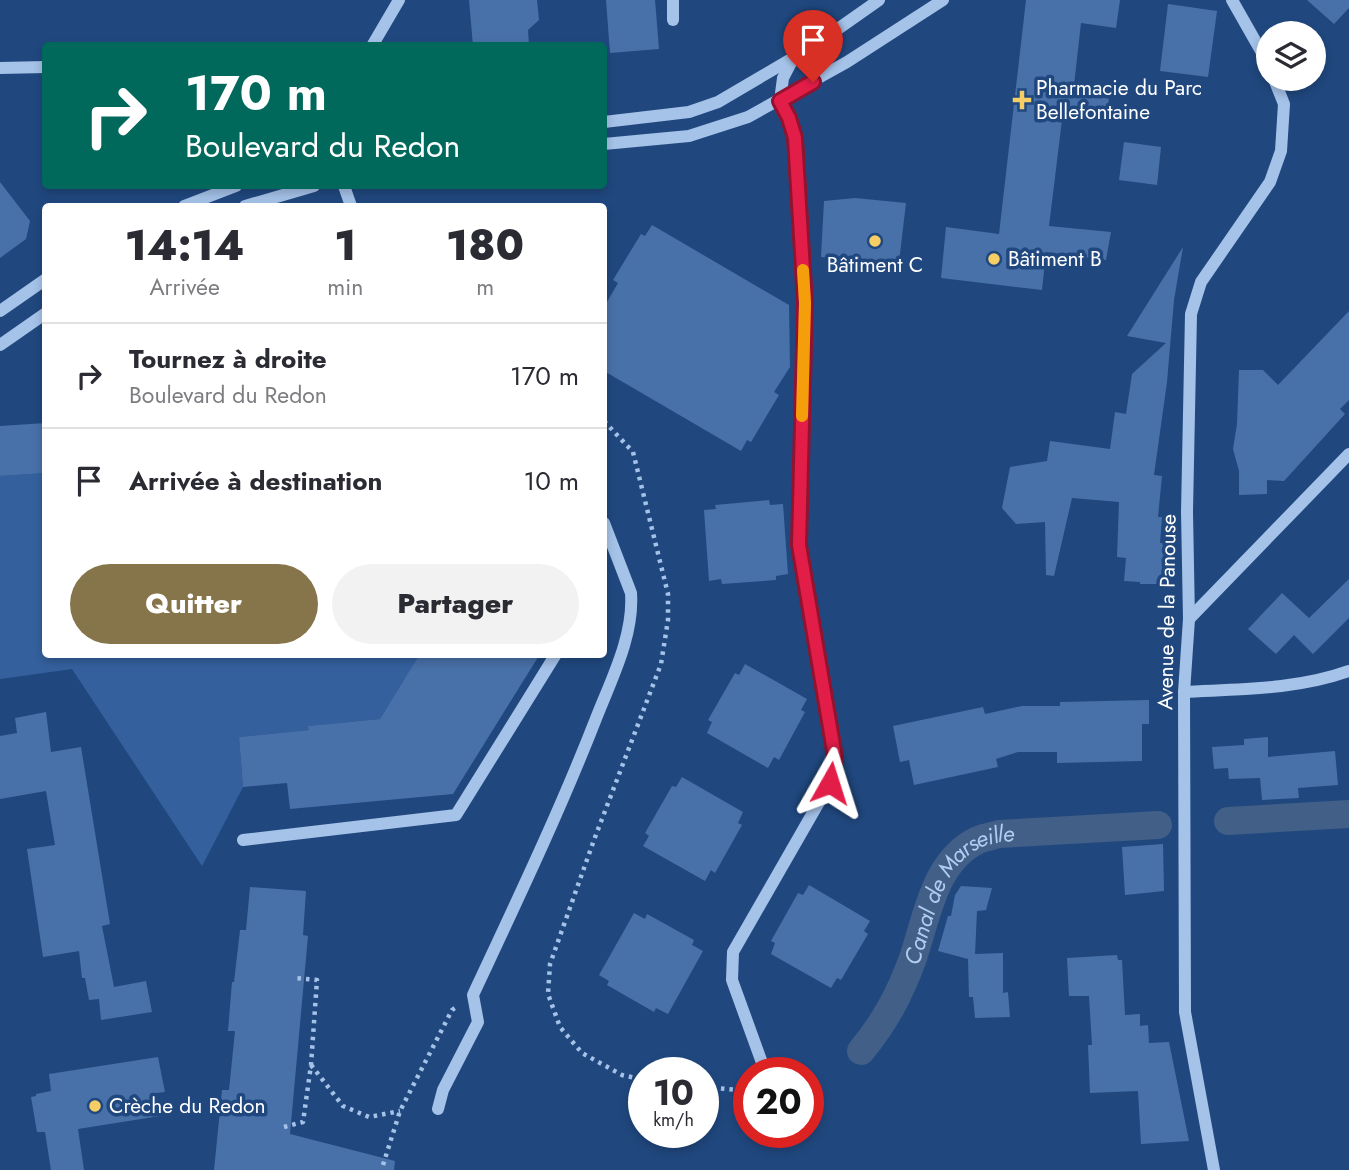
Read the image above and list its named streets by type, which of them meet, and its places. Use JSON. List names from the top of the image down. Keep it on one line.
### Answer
{"streets":{"street":["Avenue de la Panouse"]},"water":["Canal de Marseille"],"places":{"health":["Pharmacie du Parc Bellefontaine"],"other":["Bâtiment C","Bâtiment B","Crèche du Redon"]},"page":{"turn":["170 m","Boulevard du Redon"],"eta":["14:14","Arrivée","1","min","180","m"],"list":[{"name":"Tournez à droite","note":"Boulevard du Redon","value":"170 m"},{"name":"Arrivée à destination","value":"10 m"}],"buttons":["Quitter","Partager"],"speed":"10 km/h","limit":"20"}}
